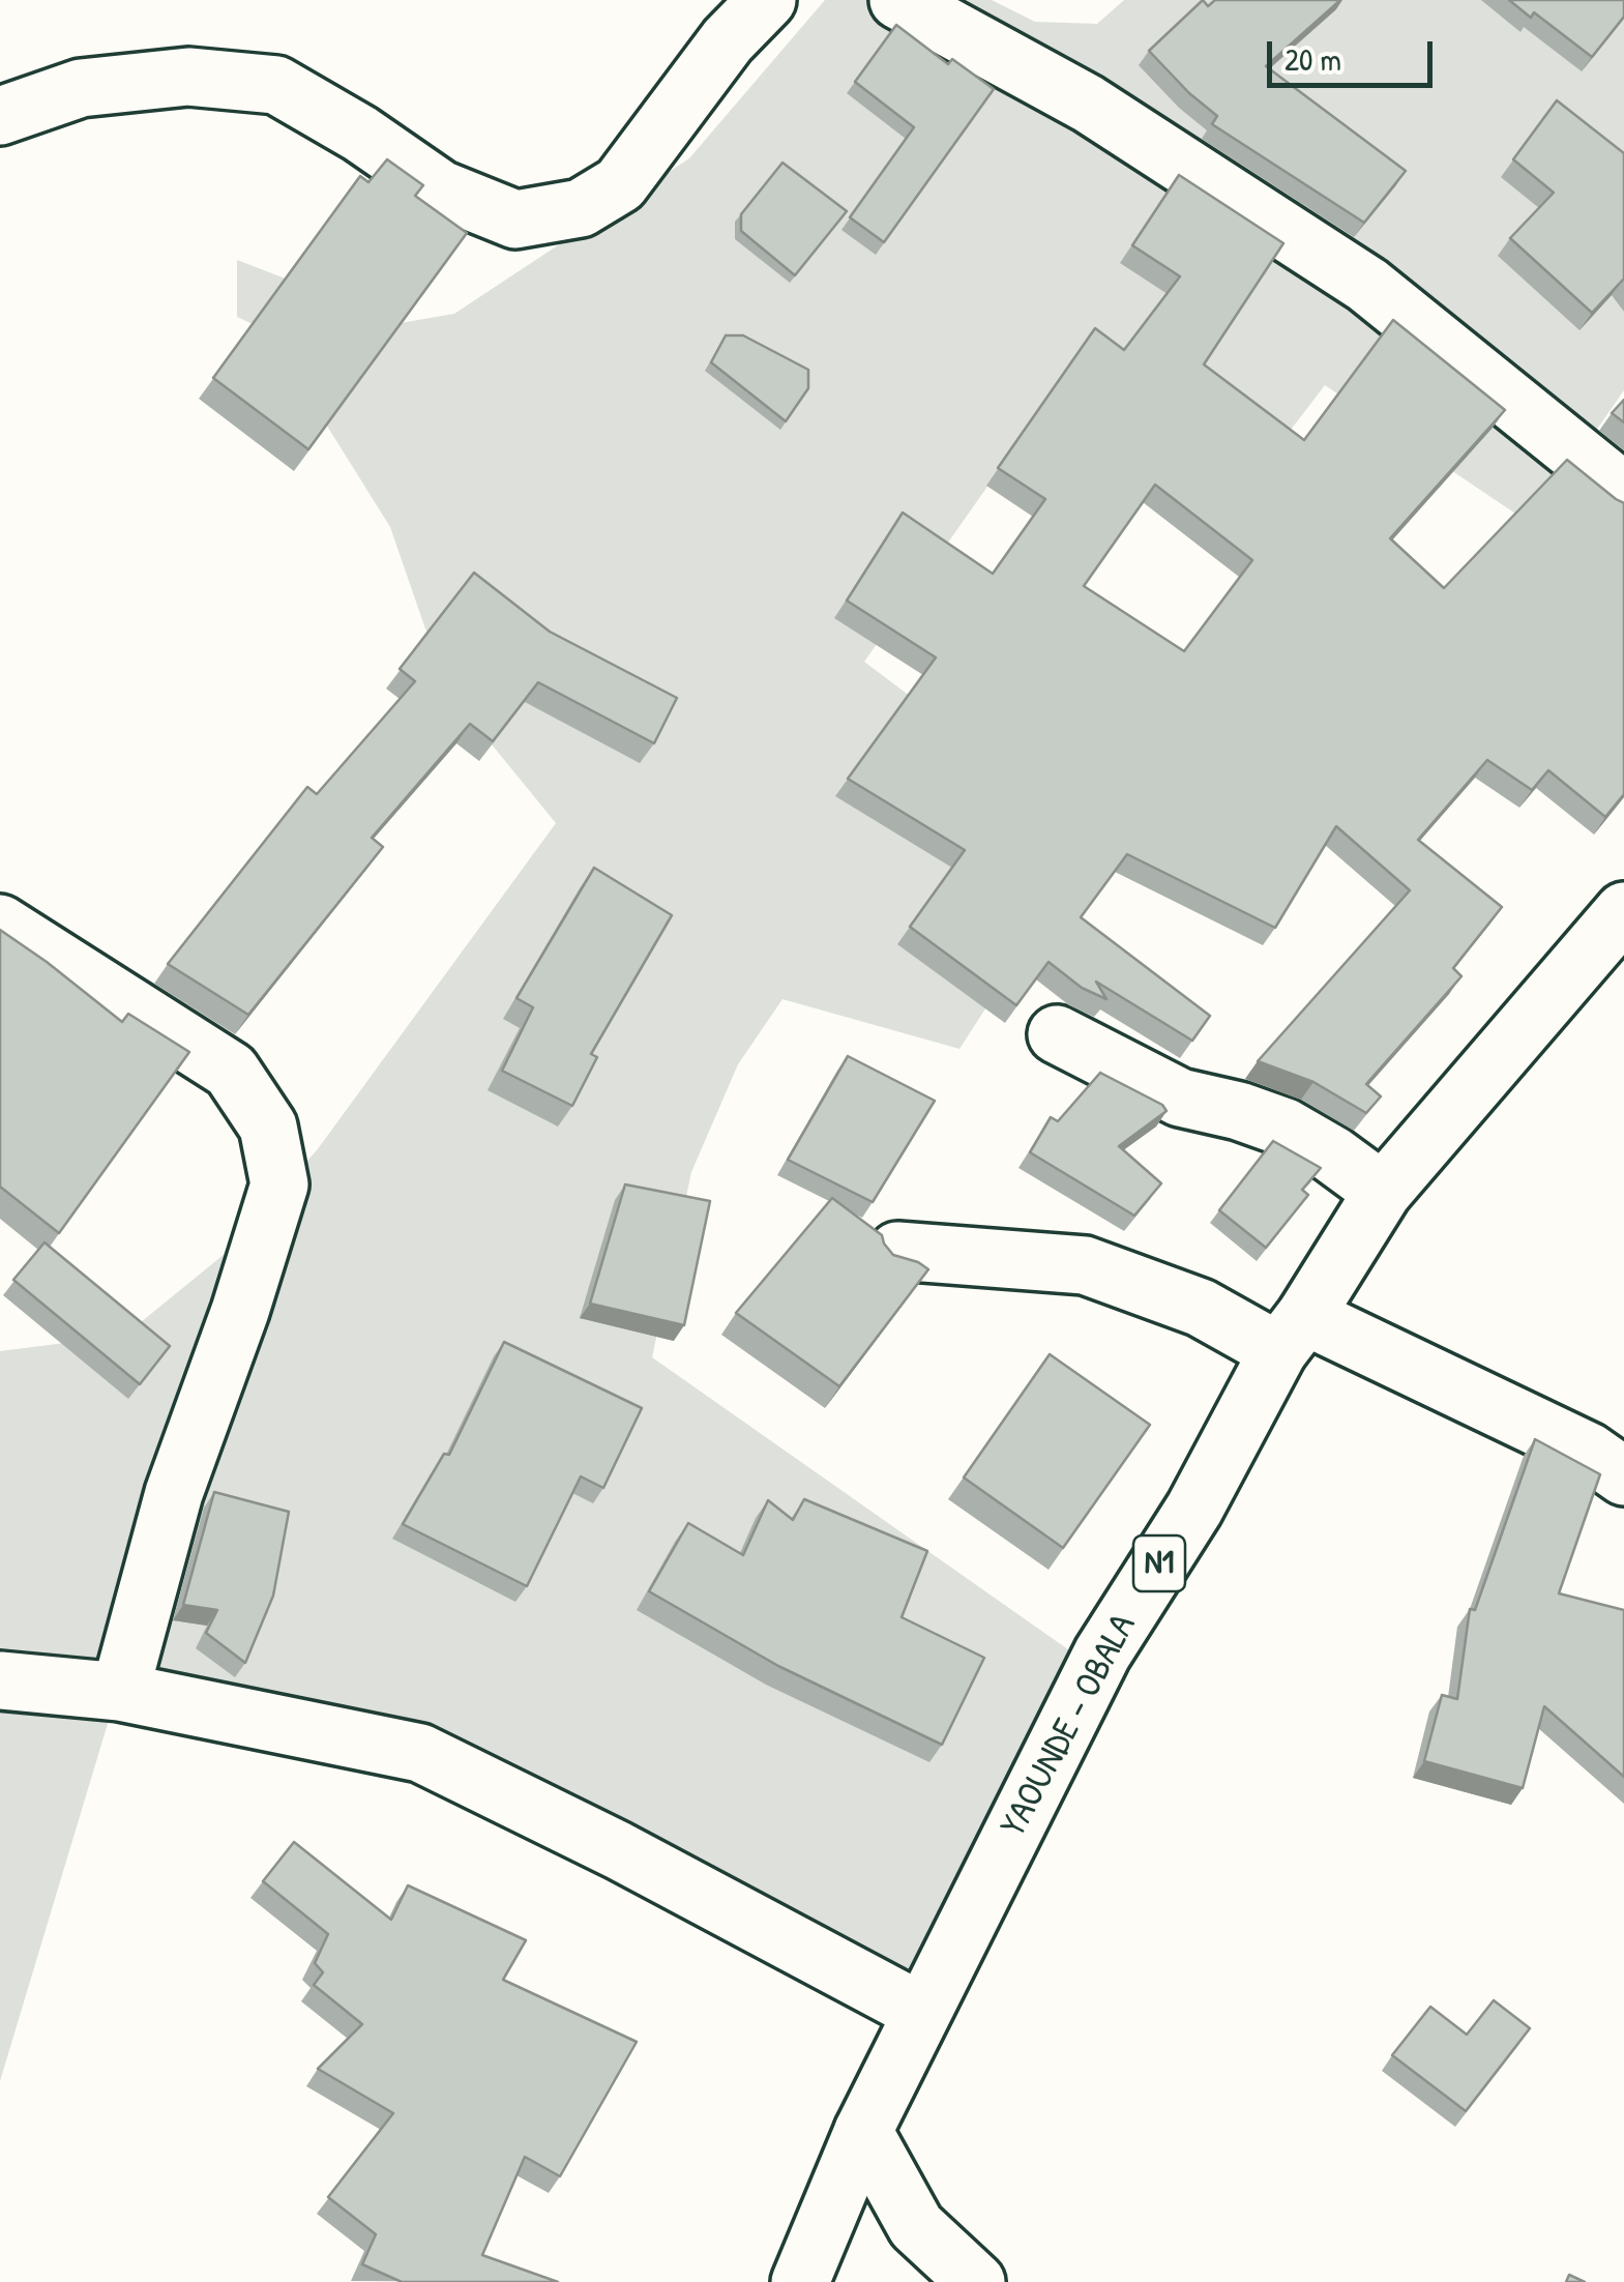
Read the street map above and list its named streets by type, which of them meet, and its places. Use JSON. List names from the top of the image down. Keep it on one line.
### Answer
{"streets":{"main road":["N1","YAOUNDE - OBALA"]},"scale_bar":"20 m"}
